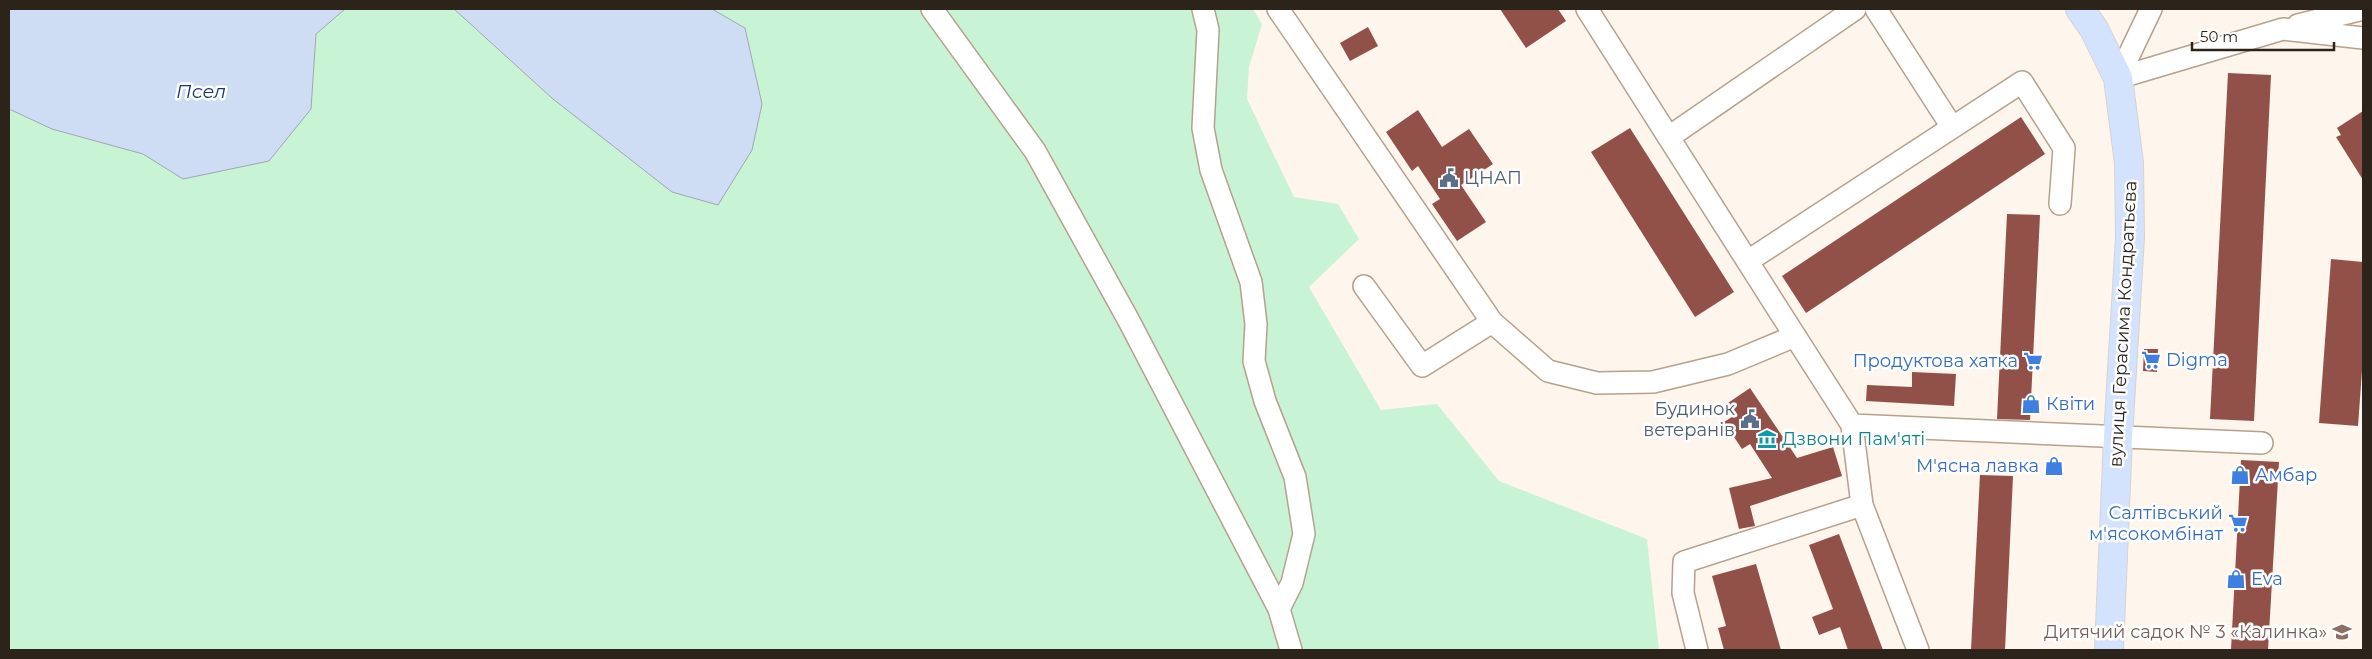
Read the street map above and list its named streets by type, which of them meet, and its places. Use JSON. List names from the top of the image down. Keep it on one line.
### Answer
{"streets":{"main road":["вулиця Герасима Кондратьєва"]},"water":["Псел"],"places":{"public building":["ЦНАП","Будинок ветеранів"],"supermarket":["Digma","Продуктова хатка","Салтівський м'ясокомбінат"],"shop":["Квіти","М'ясна лавка","Амбар","Eva"],"museum":["Дзвони Пам'яті"],"school or university":["Дитячий садок № 3 «Калинка»"]},"scale_bar":"50 m"}
